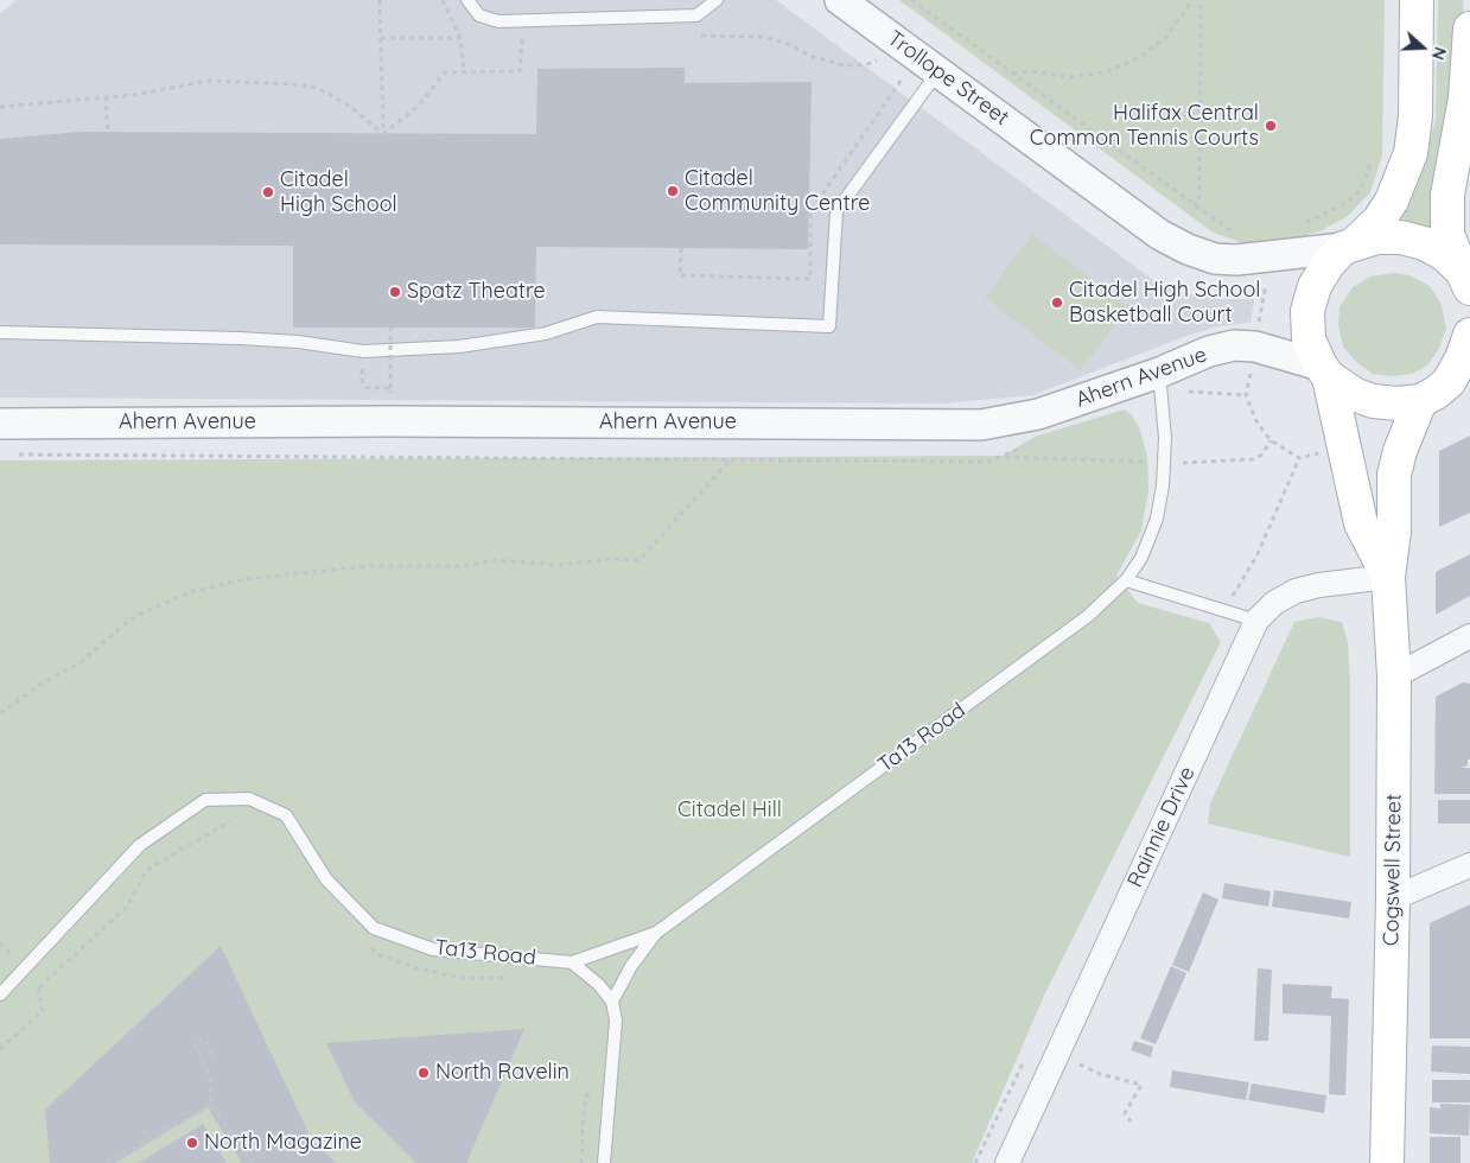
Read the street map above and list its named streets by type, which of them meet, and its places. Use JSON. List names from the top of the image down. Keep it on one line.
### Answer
{"streets":{"main road":["Cogswell Street"],"street":["Trollope Street","Ahern Avenue","Rainnie Drive"],"lane":["Ta13 Road"]},"crossings":[["Trollope Street","Cogswell Street"],["Ahern Avenue","Ta13 Road"],["Ahern Avenue","Cogswell Street"],["Rainnie Drive","Cogswell Street"]],"parks":["Citadel Hill"],"places":["Halifax Central Common Tennis Courts","Citadel Community Centre","Citadel High School","Spatz Theatre","Citadel High School Basketball Court","North Ravelin","North Magazine"],"north":"right"}
